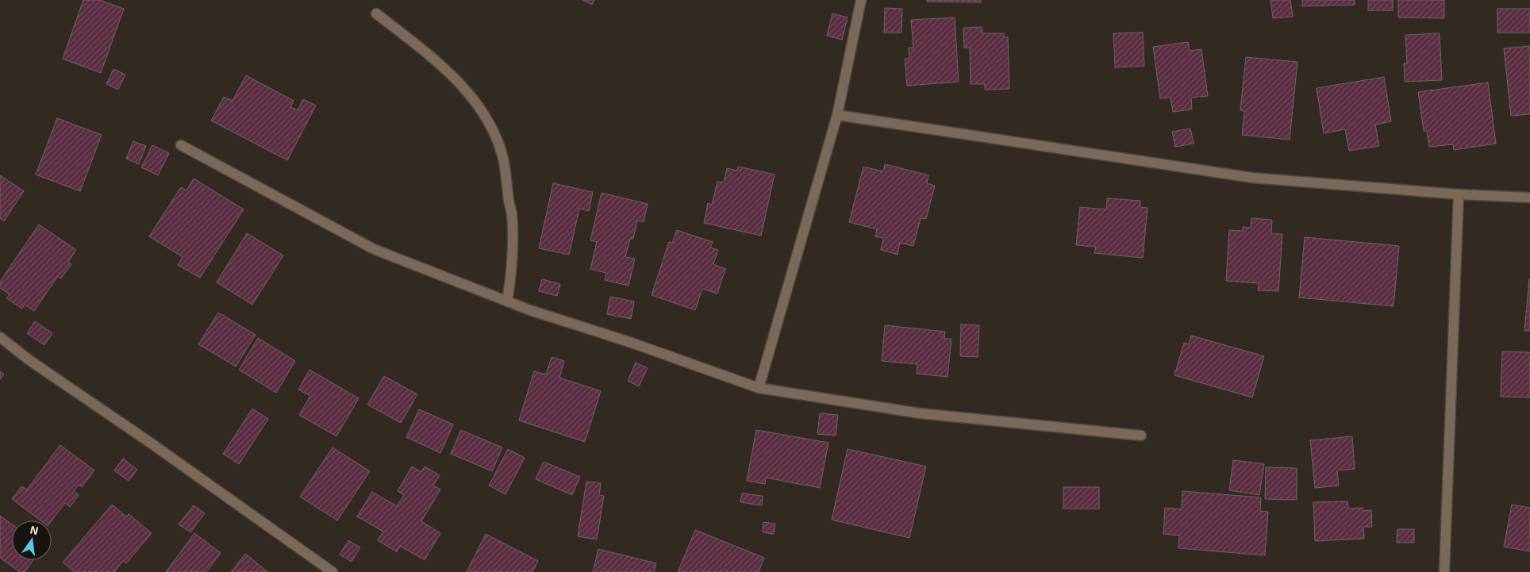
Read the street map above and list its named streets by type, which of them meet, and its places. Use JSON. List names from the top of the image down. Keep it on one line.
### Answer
{"north":"top"}
